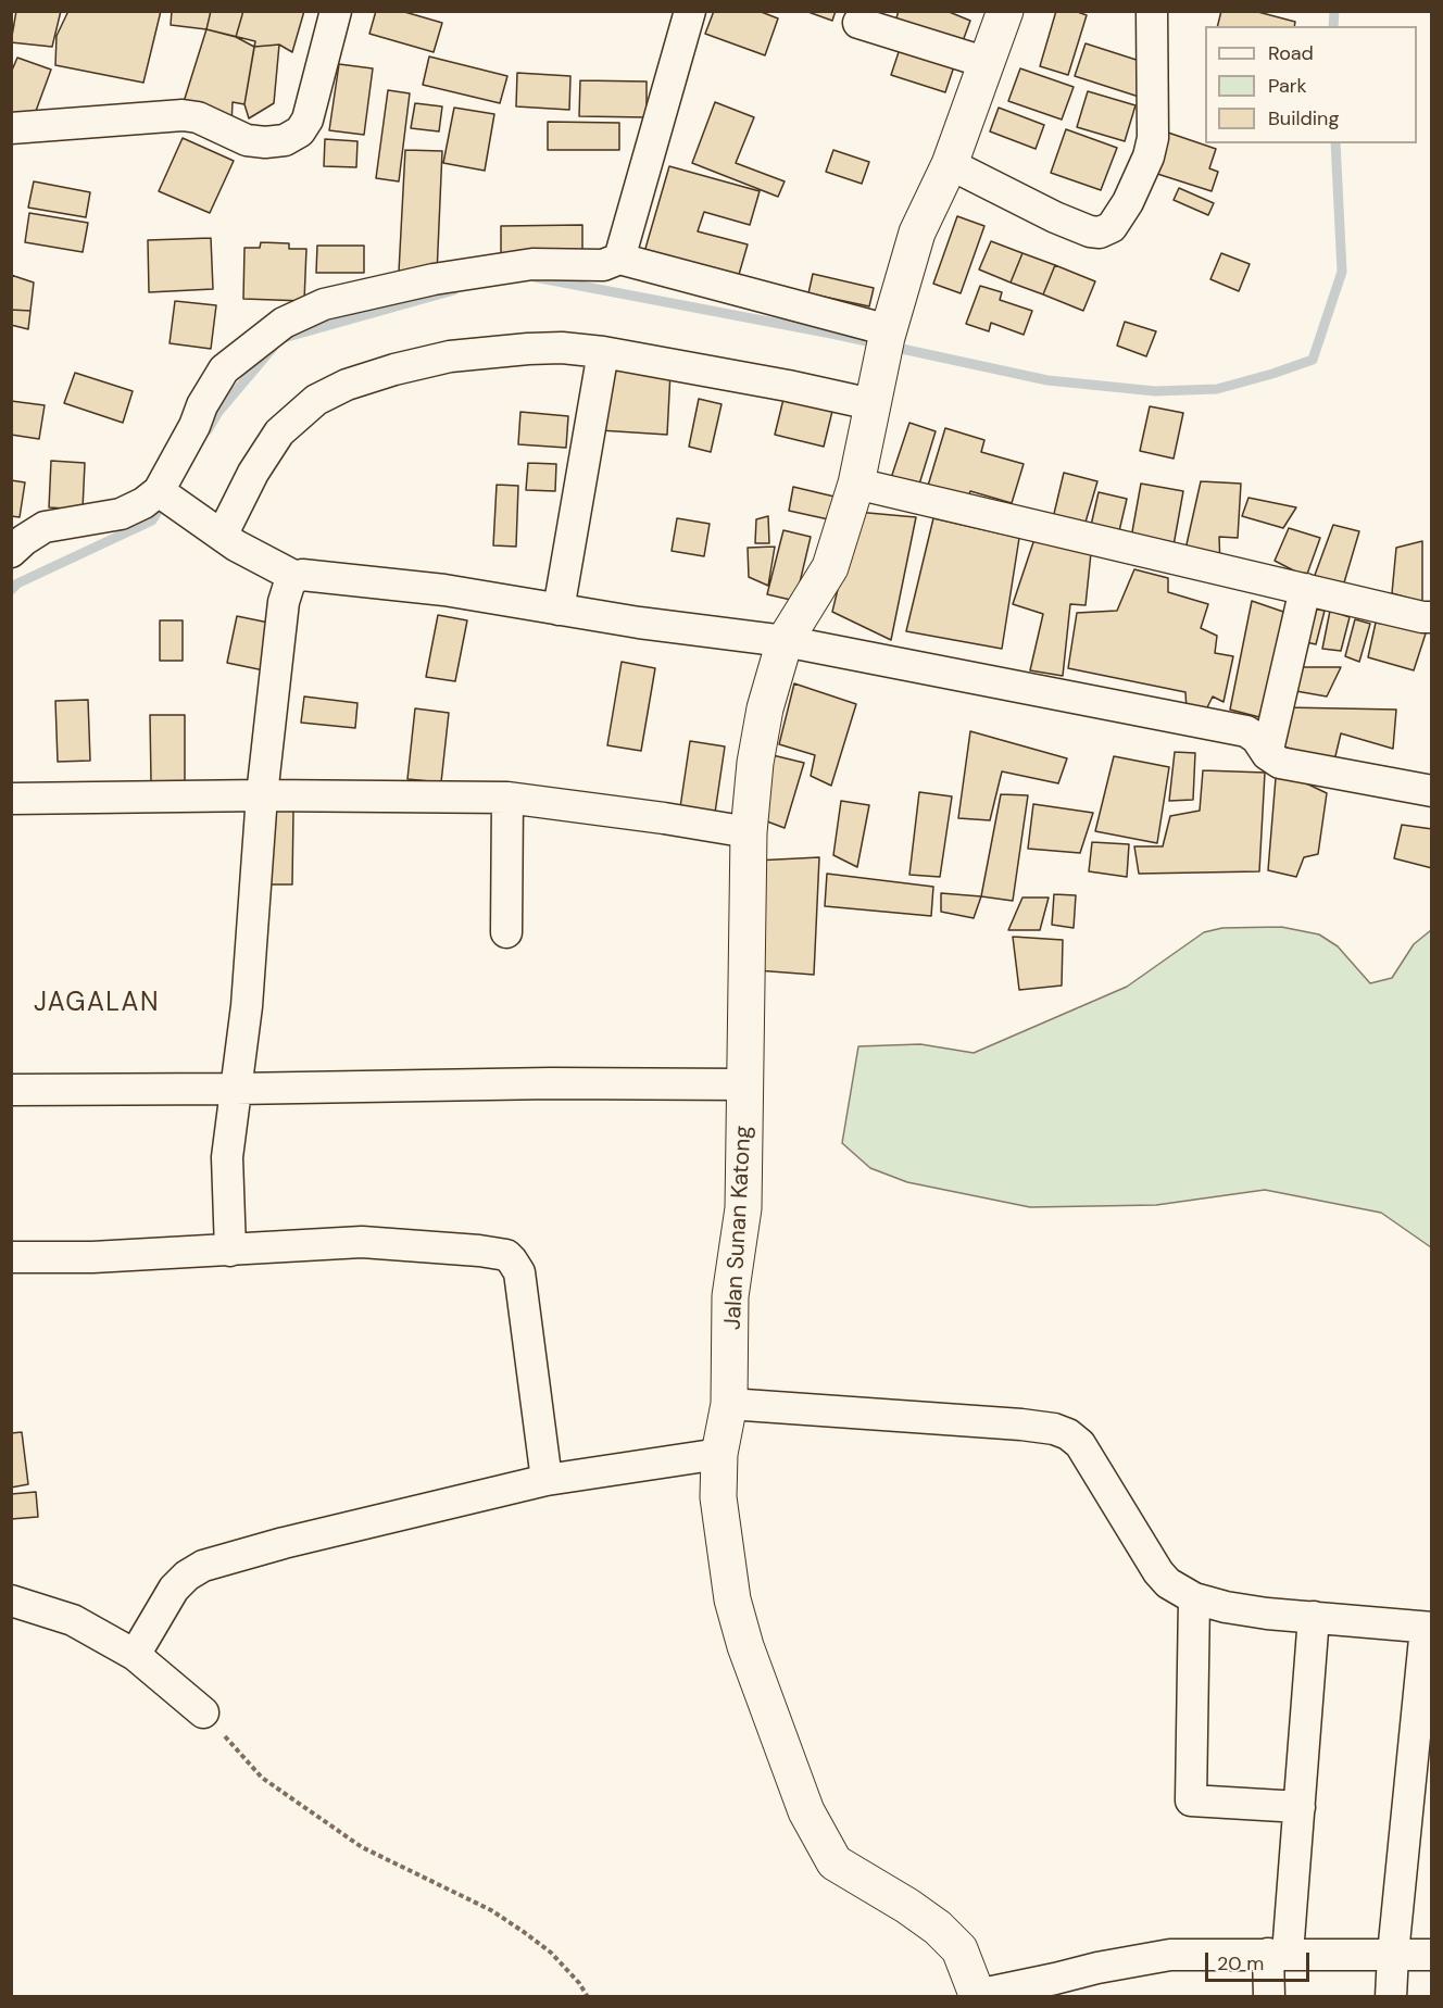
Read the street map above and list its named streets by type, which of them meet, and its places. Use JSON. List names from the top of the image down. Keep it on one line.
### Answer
{"streets":{"street":["Jalan Sunan Katong"]},"districts":["JAGALAN"],"legend":["Road","Park","Building"],"scale_bar":"20 m"}
